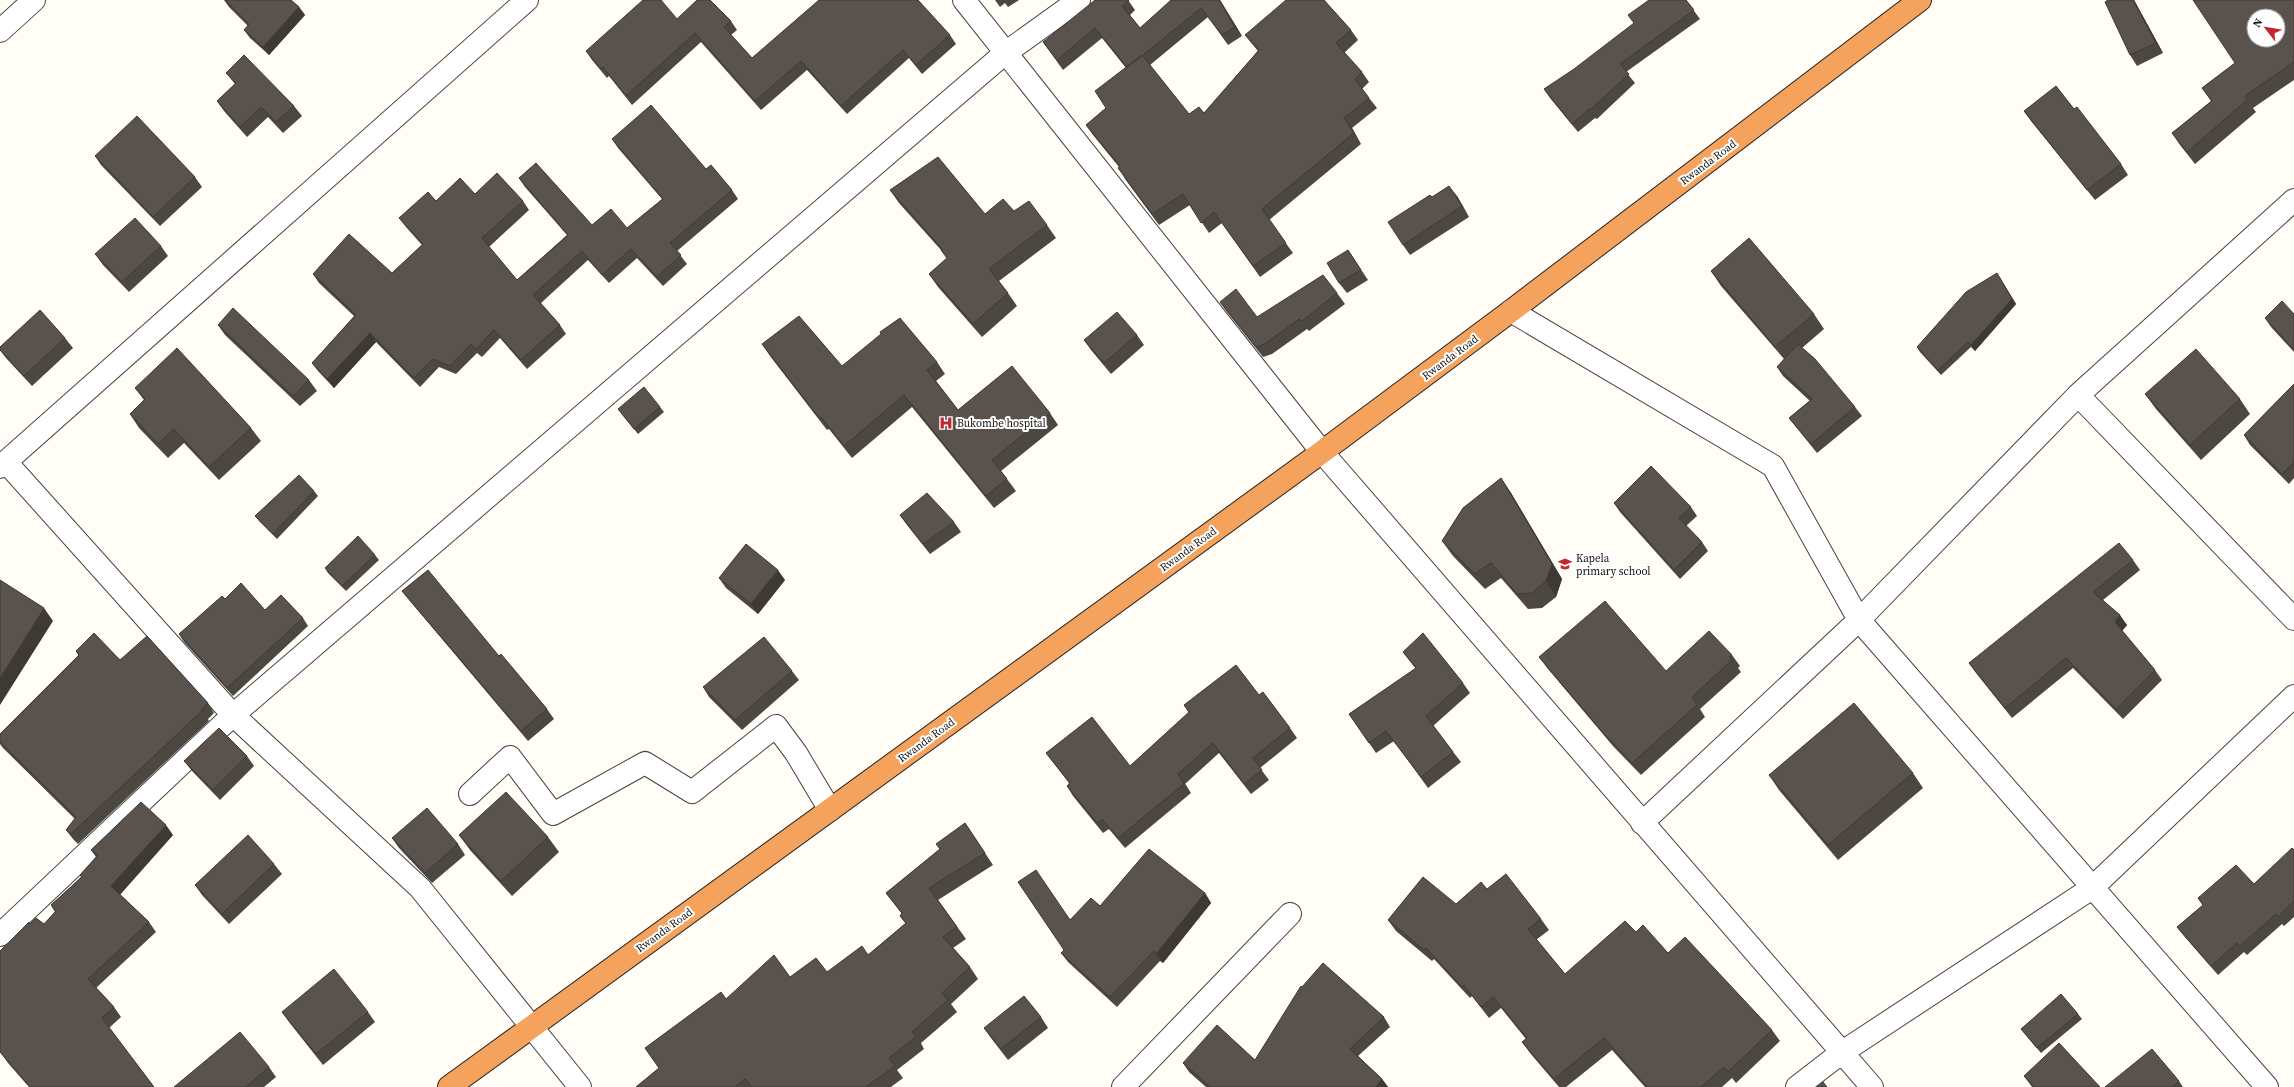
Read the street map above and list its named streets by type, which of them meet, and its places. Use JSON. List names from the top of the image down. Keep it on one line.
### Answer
{"streets":{"highway":["Rwanda Road"]},"places":{"hospital":["Bukombe hospital"],"school or university":["Kapela primary school"]},"north":"top left"}
